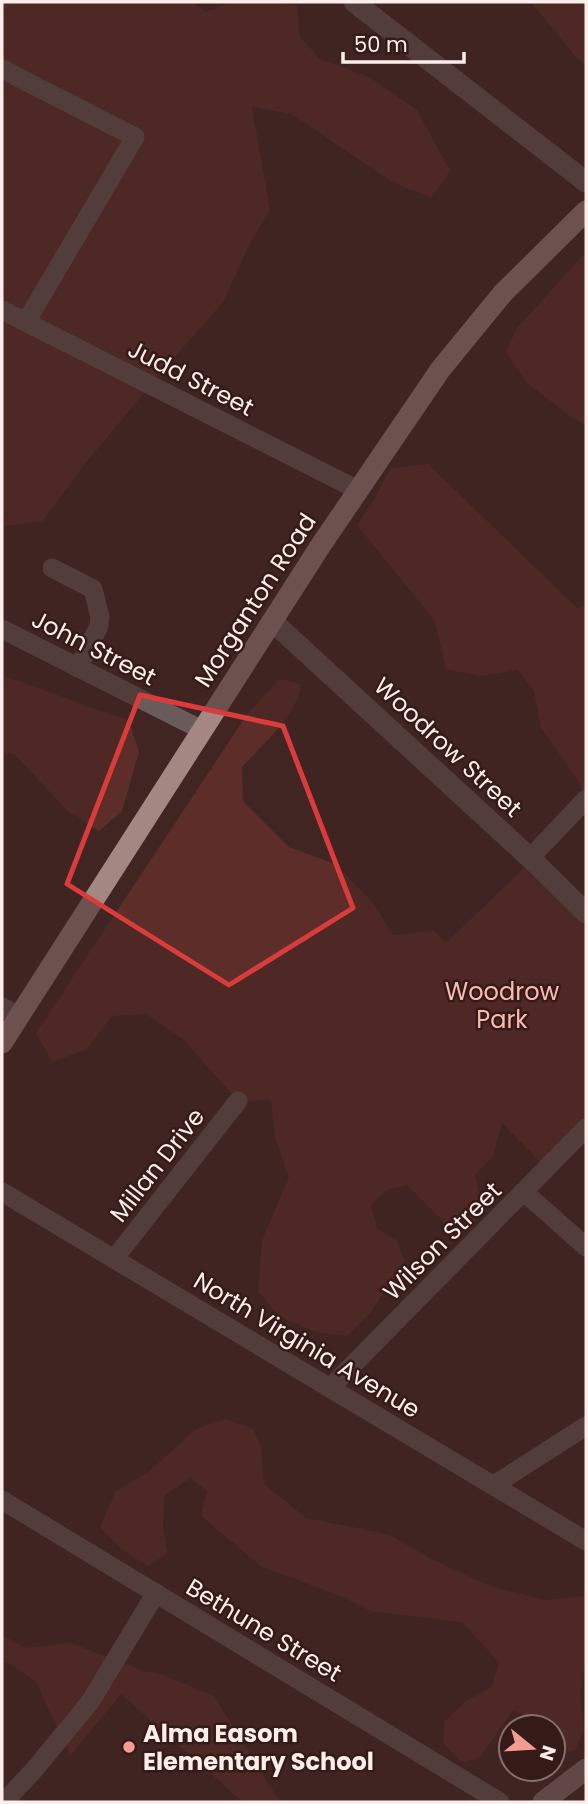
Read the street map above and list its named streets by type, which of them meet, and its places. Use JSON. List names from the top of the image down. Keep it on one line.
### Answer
{"streets":{"main road":["Morganton Road"],"street":["Judd Street","John Street","Woodrow Street","Millan Drive","Wilson Street","North Virginia Avenue","Bethune Street"]},"crossings":[["Judd Street","Morganton Road"],["Morganton Road","John Street"],["Morganton Road","Woodrow Street"],["Millan Drive","North Virginia Avenue"],["Wilson Street","North Virginia Avenue"]],"parks":["Woodrow Park"],"places":["Alma Easom Elementary School"],"scale_bar":"50 m","north":"right"}
